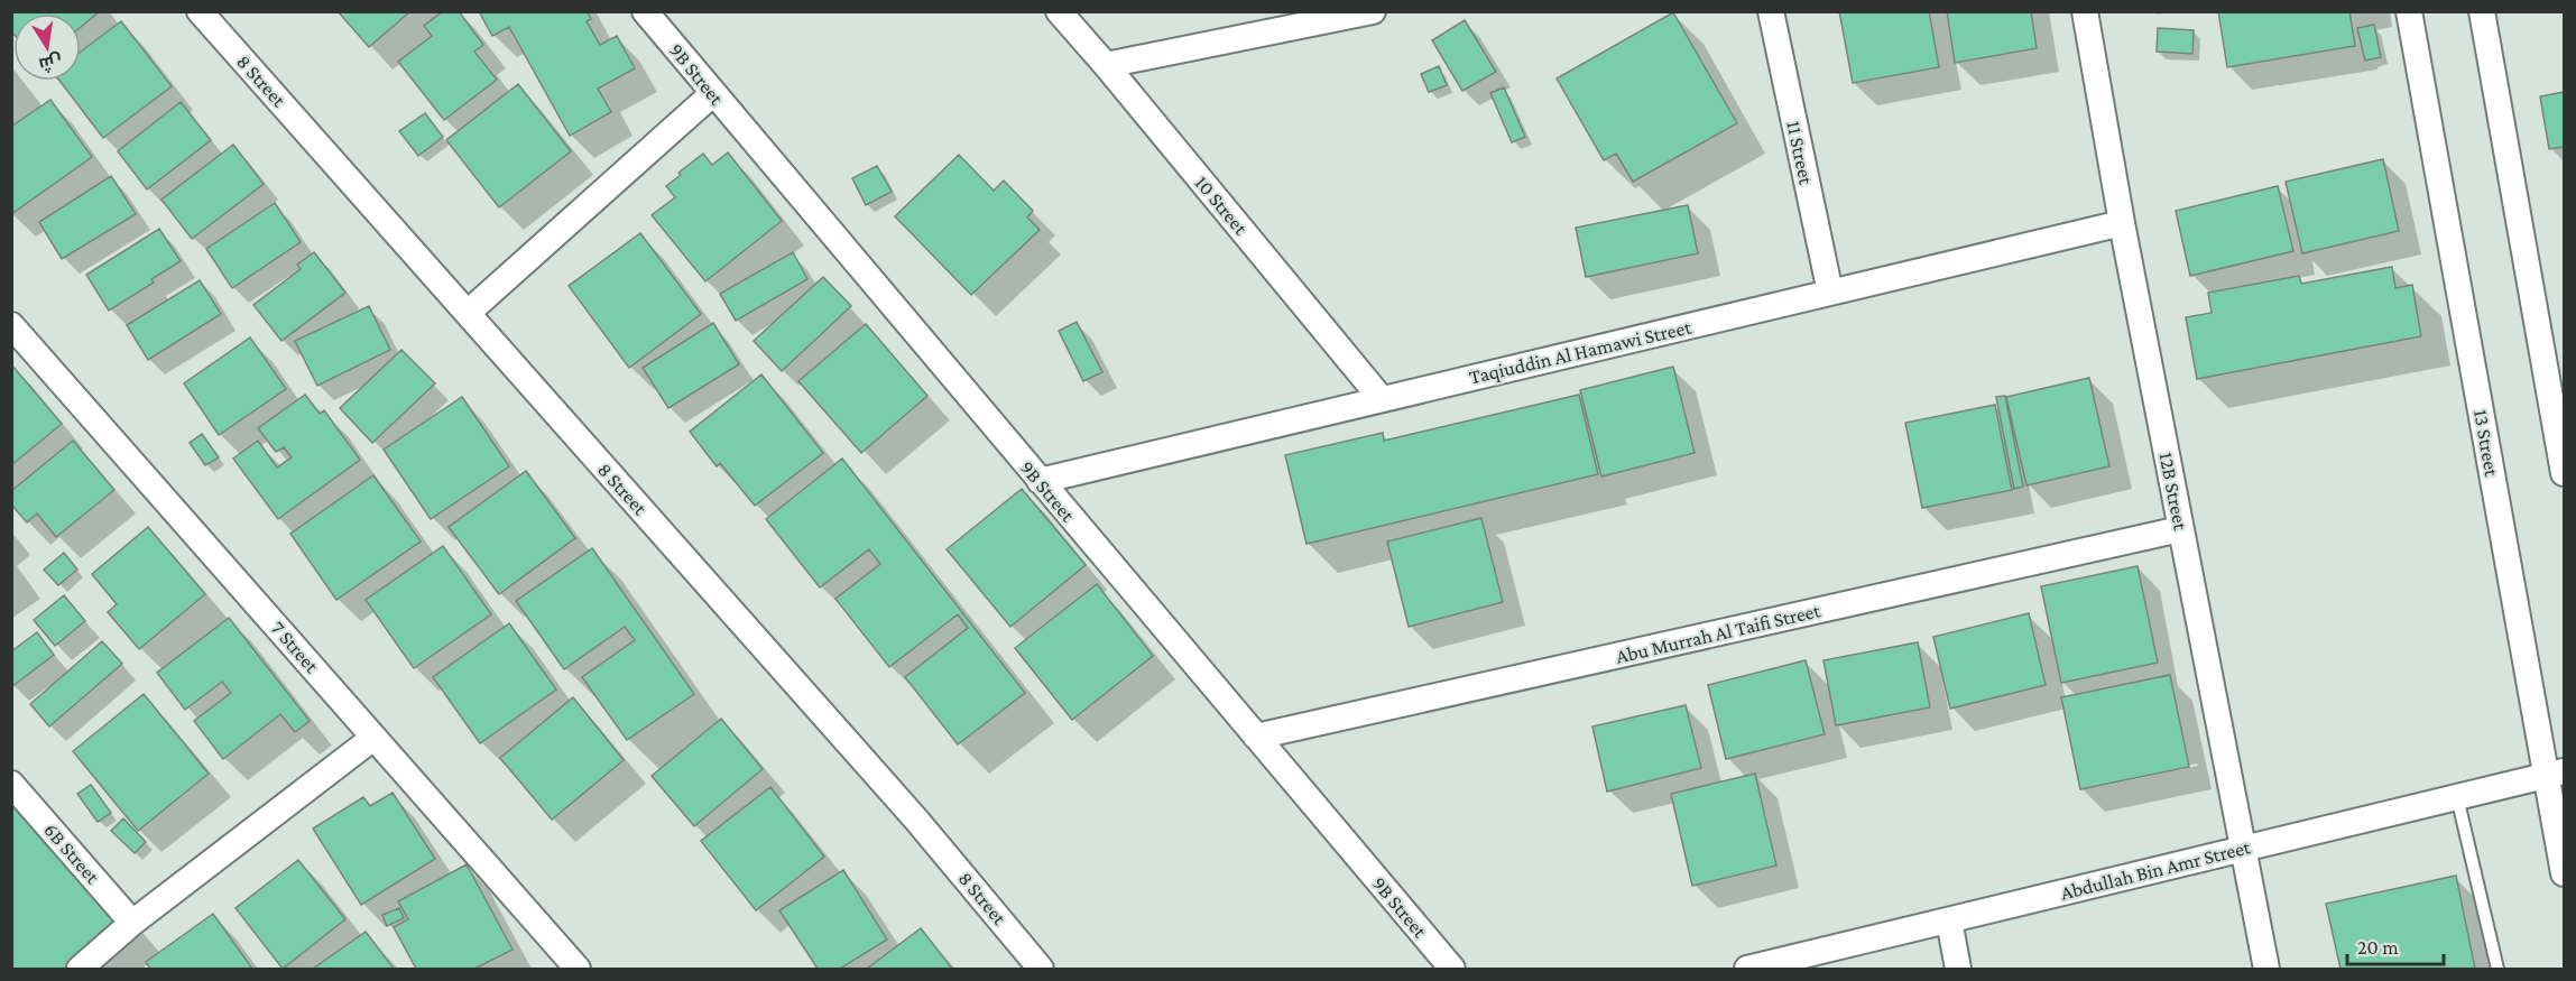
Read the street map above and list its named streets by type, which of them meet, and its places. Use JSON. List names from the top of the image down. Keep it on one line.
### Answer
{"streets":{"street":["9B Street","8 Street","11 Street","10 Street","Taqiuddin Al Hamawi Street","13 Street","12B Street","Abu Murrah Al Taifi Street","7 Street","6B Street","Abdullah Bin Amr Street"]},"crossings":[["9B Street","Taqiuddin Al Hamawi Street"],["9B Street","Abu Murrah Al Taifi Street"],["11 Street","Taqiuddin Al Hamawi Street"],["10 Street","Taqiuddin Al Hamawi Street"],["Taqiuddin Al Hamawi Street","12B Street"],["13 Street","Abdullah Bin Amr Street"],["12B Street","Abu Murrah Al Taifi Street"],["12B Street","Abdullah Bin Amr Street"]],"scale_bar":"20 m","north":"bottom"}
